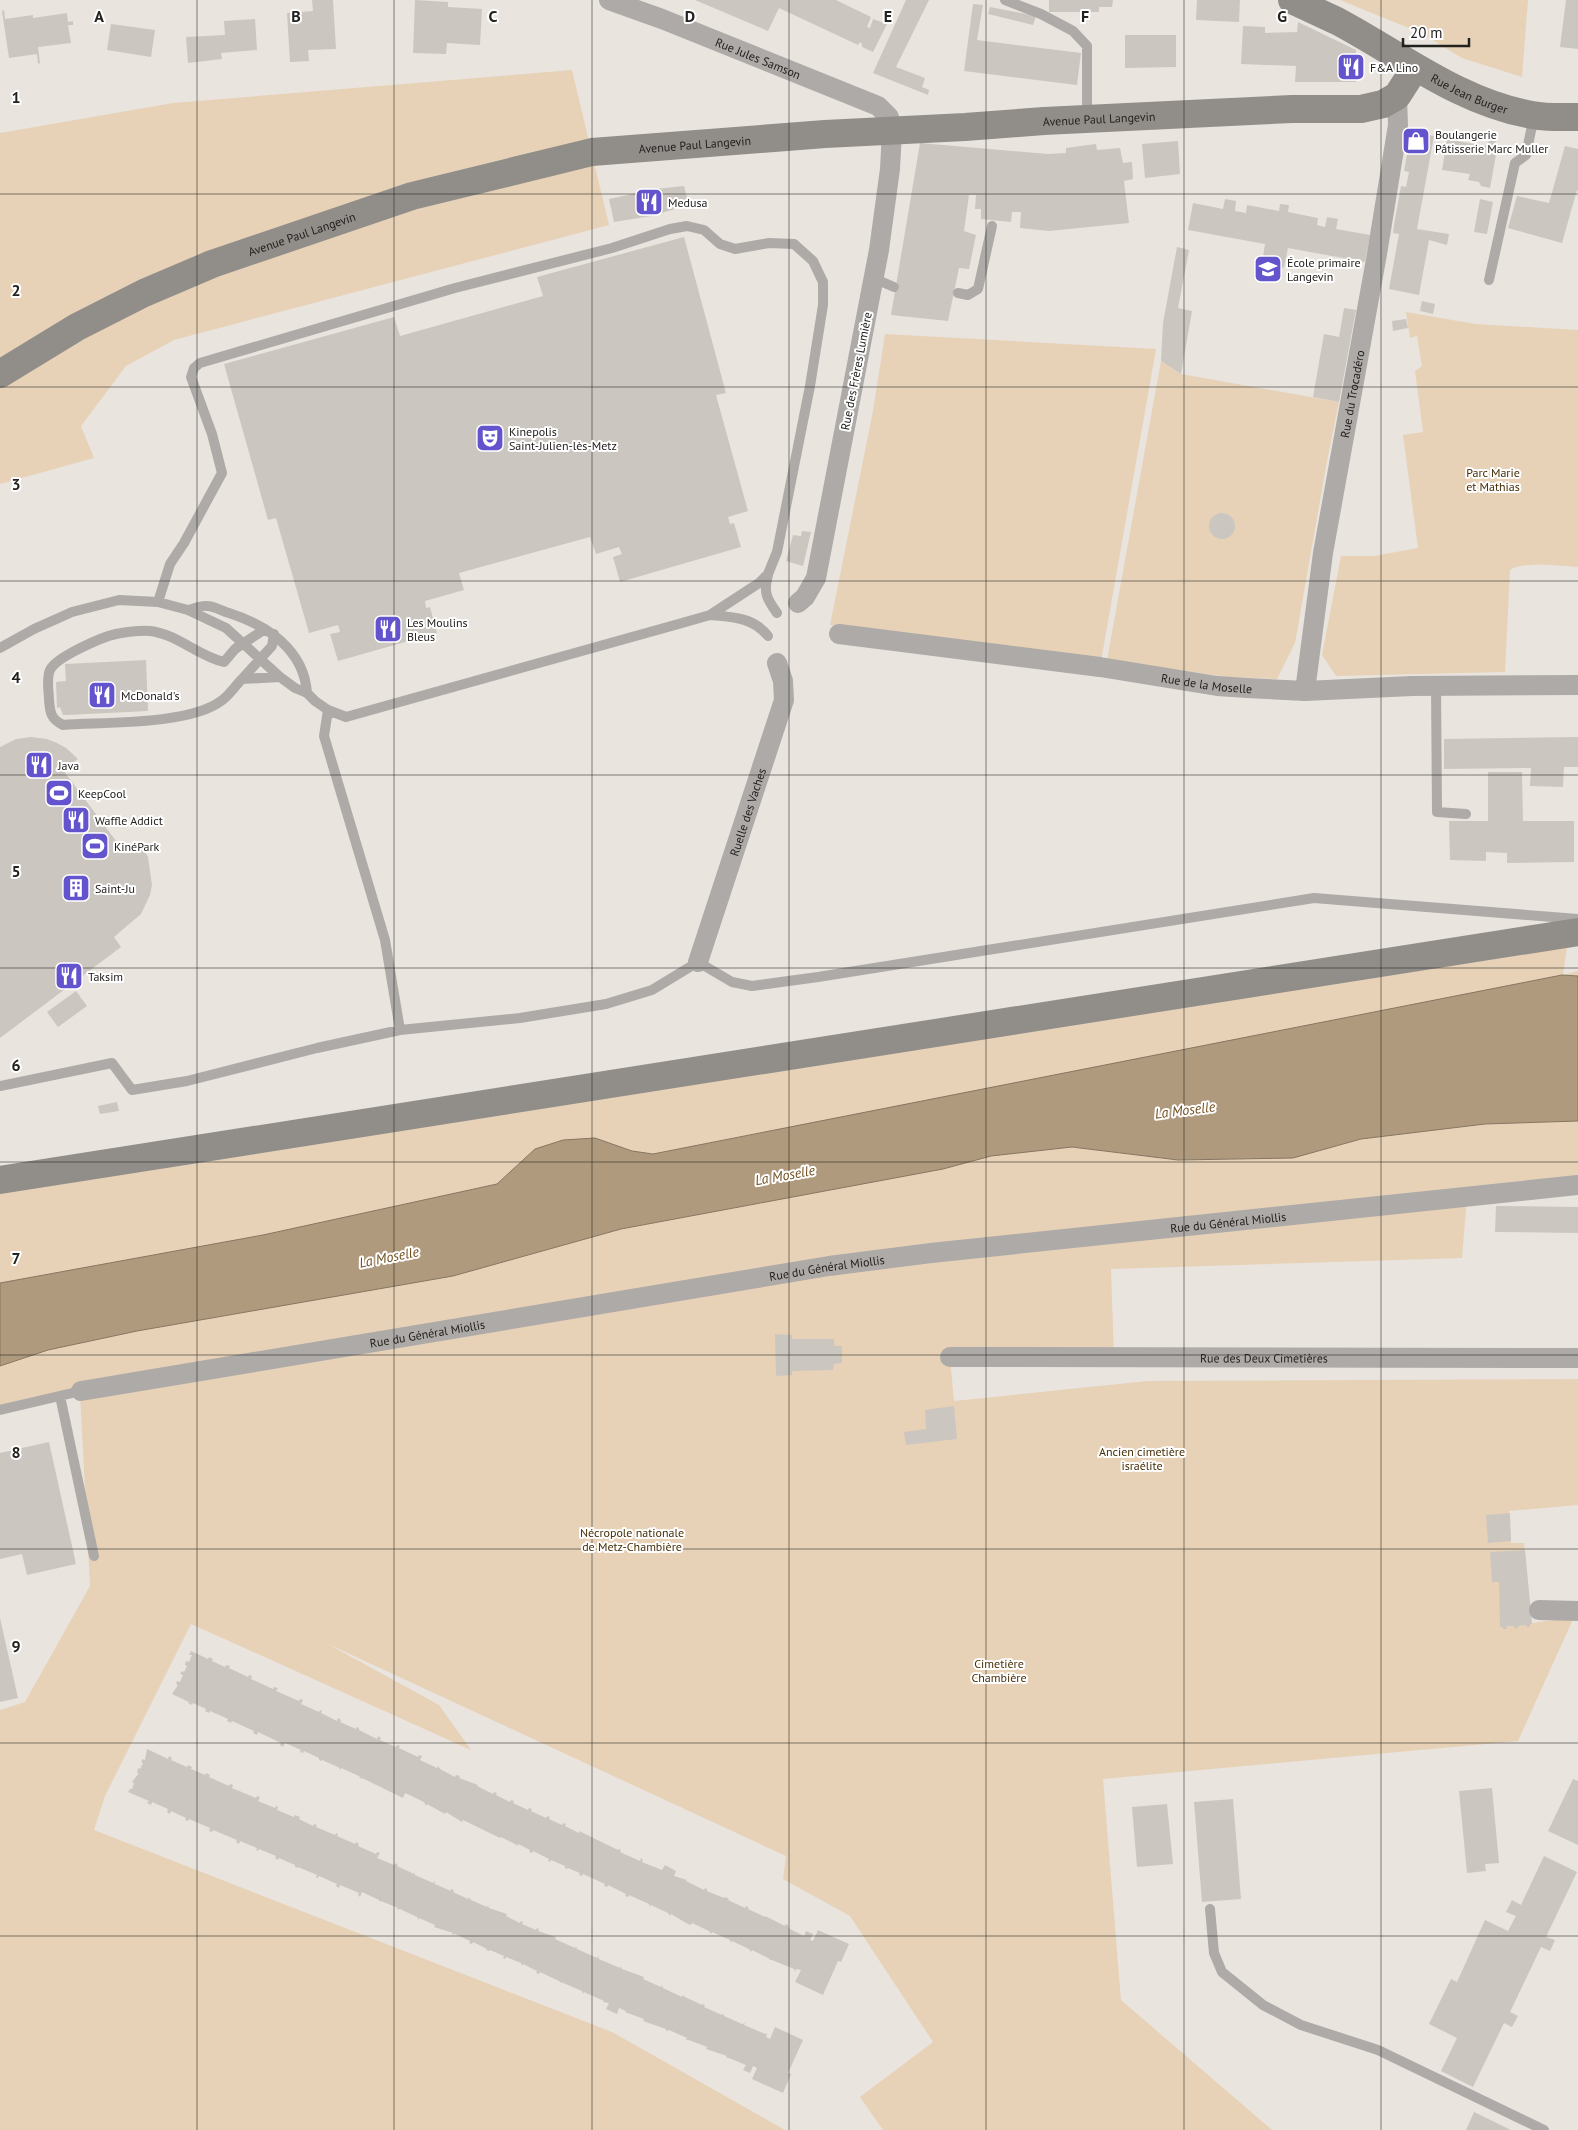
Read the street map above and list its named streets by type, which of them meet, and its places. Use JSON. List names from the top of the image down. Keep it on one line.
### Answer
{"streets":{"main road":["Rue Jean Burger","Avenue Paul Langevin"],"street":["Rue Jules Samson","Rue des Frères Lumière","Rue du Trocadéro","Rue de la Moselle","Ruelle des Vaches","Rue du Général Miollis","Rue des Deux Cimetières"]},"crossings":[["Rue Jules Samson","Avenue Paul Langevin"],["Rue Jules Samson","Rue des Frères Lumière"],["Avenue Paul Langevin","Rue des Frères Lumière"],["Avenue Paul Langevin","Rue du Trocadéro"],["Rue du Trocadéro","Rue de la Moselle"]],"water":["La Moselle"],"parks":["Parc Marie et Mathias","Ancien cimetière israélite","Nécropole nationale de Metz-Chambière","Cimetière Chambière"],"places":{"restaurant":["F&A Lino","Medusa","Les Moulins Bleus","McDonald's","Java","Waffle Addict","Taksim"],"shop":["Boulangerie Pâtisserie Marc Muller"],"school or university":["École primaire Langevin"],"theatre":["Kinepolis Saint-Julien-lès-Metz"],"sports":["KeepCool","KinéPark"],"building":["Saint-Ju"]},"scale_bar":"20 m","grid":{"columns":["A","B","C","D","E","F","G"],"rows":["1","2","3","4","5","6","7","8","9"]}}
